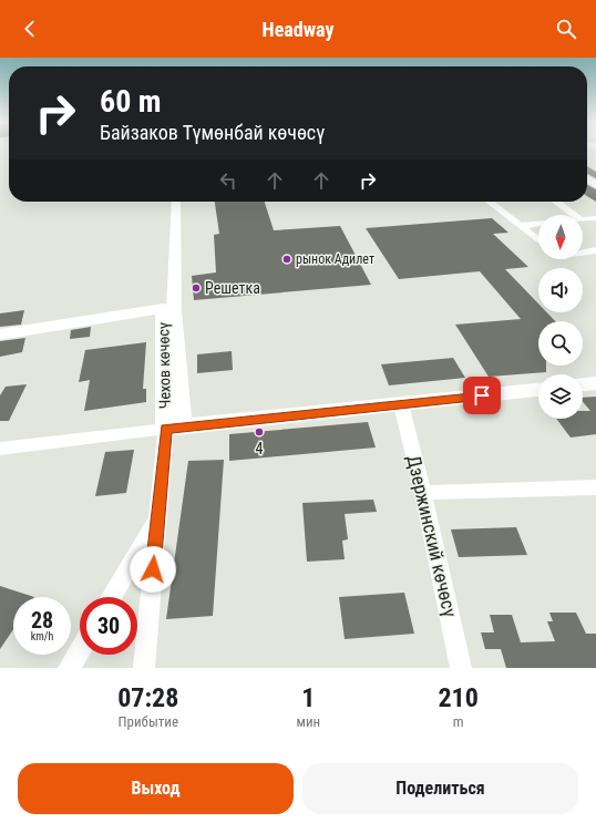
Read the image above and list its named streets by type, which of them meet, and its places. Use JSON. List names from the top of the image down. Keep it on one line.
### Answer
{"streets":{"main road":["Чехов көчөсү"],"street":["Дзержинский көчөсү"]},"places":["рынок Адилет","Решетка","4"],"north":"bottom","page":{"header":"Headway","turn":["60 m","Байзаков Түмөнбай көчөсү"],"speed":"28 km/h","limit":"30","eta":["07:28","Прибытие","1","мин","210","m"],"buttons":["Выход","Поделиться"]}}
